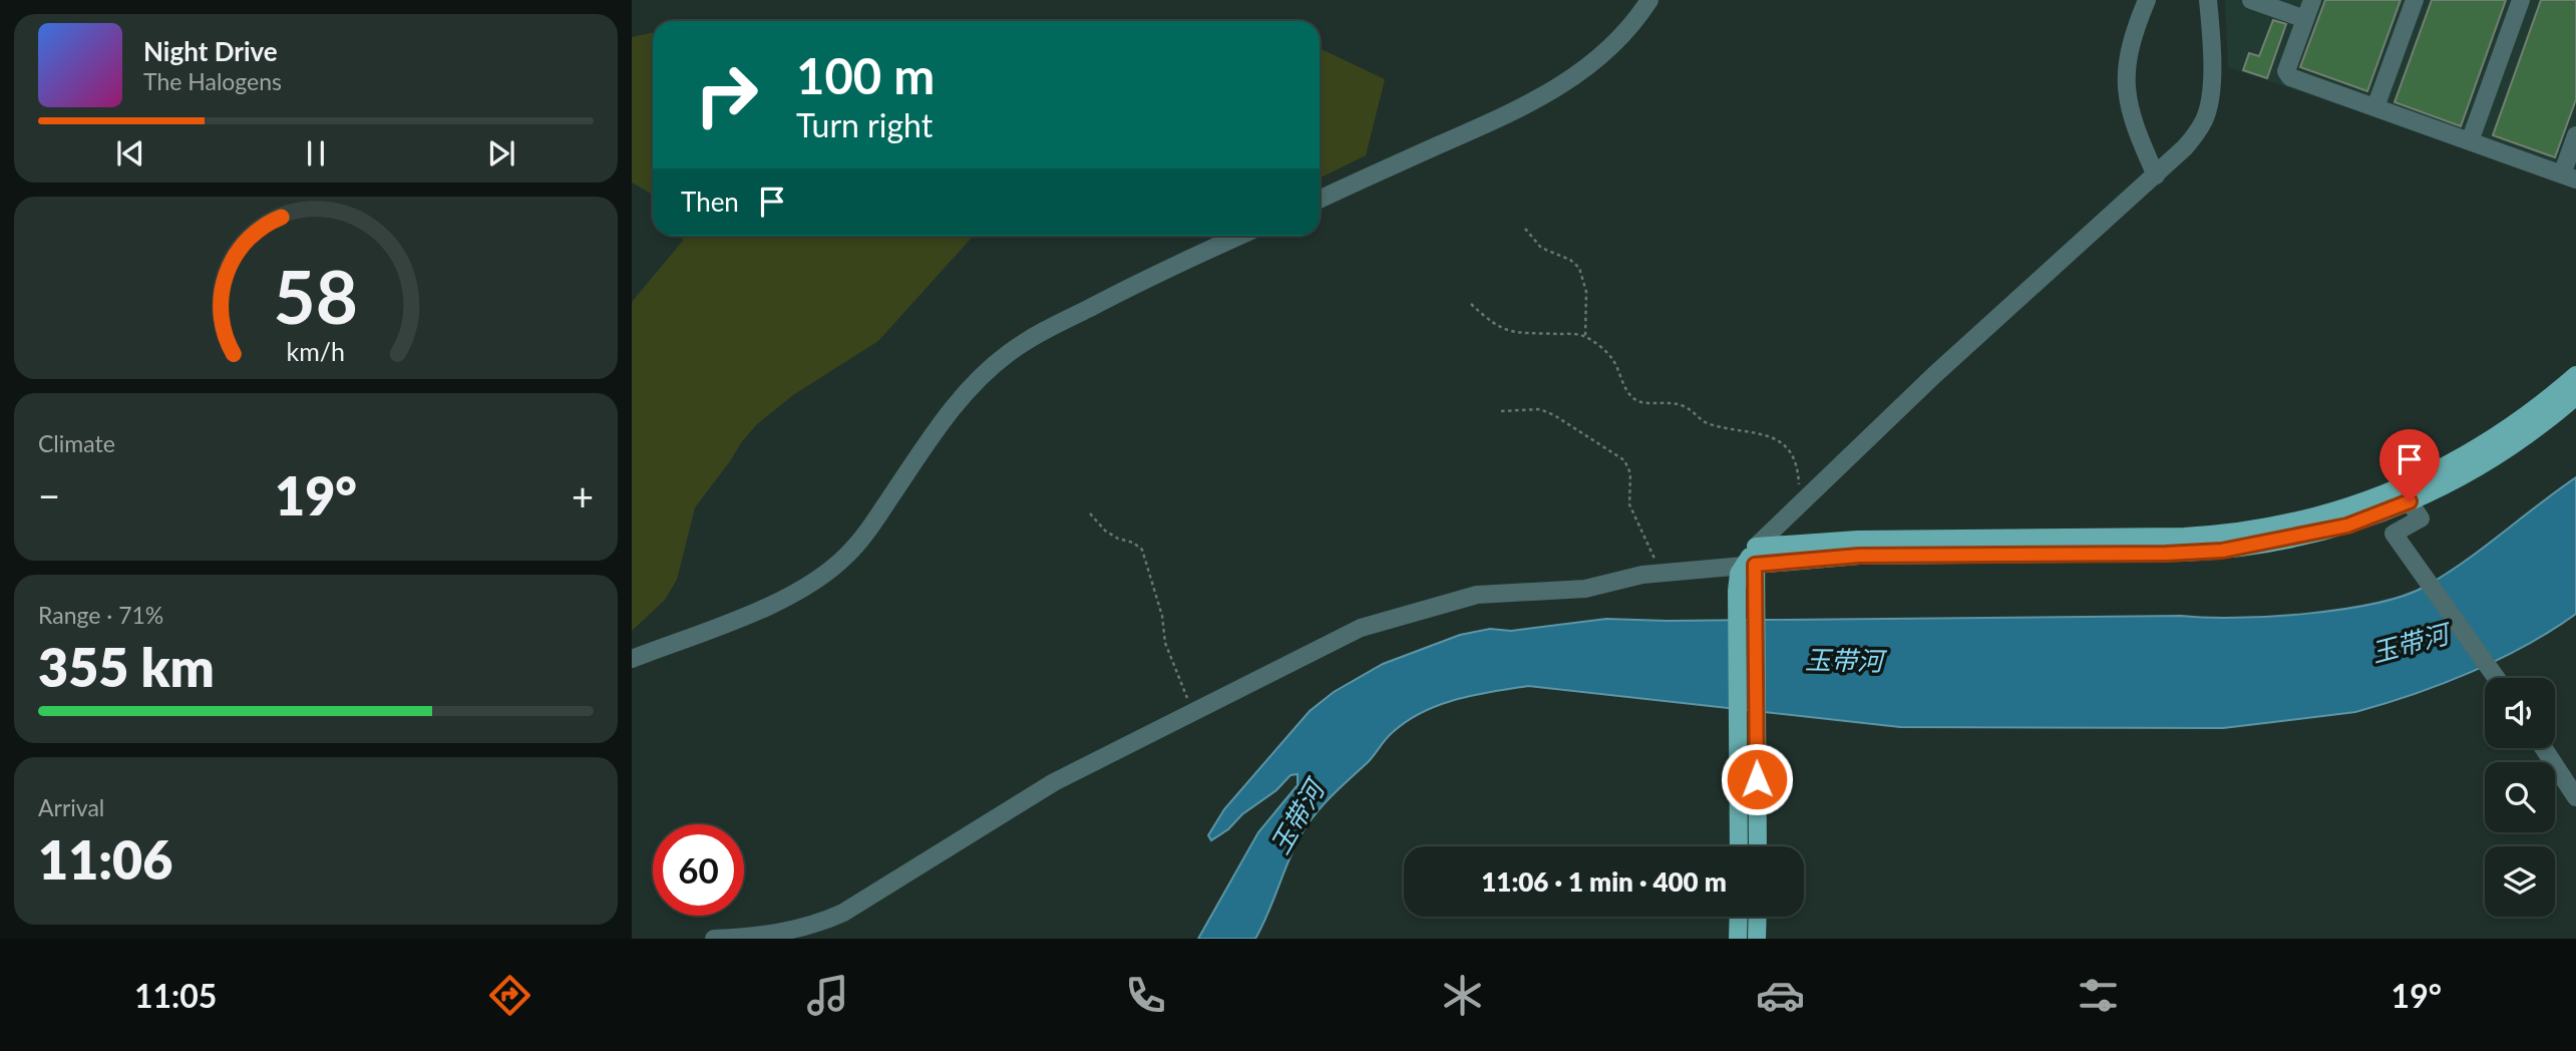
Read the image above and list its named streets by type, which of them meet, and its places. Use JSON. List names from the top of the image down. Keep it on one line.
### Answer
{"water":["玉带河"],"page":{"turn":["100 m","Turn right"],"song":["Night Drive","The Halogens"],"then":"Then","tile":["Climate",["Range · 71%","355 km"],["Arrival","11:06"]],"heat":["−","19°","+"],"limit":"60","trip":"11:06 · 1 min · 400 m","tabs":["11:05","19°"],"gauge":["58","km/h"]}}
